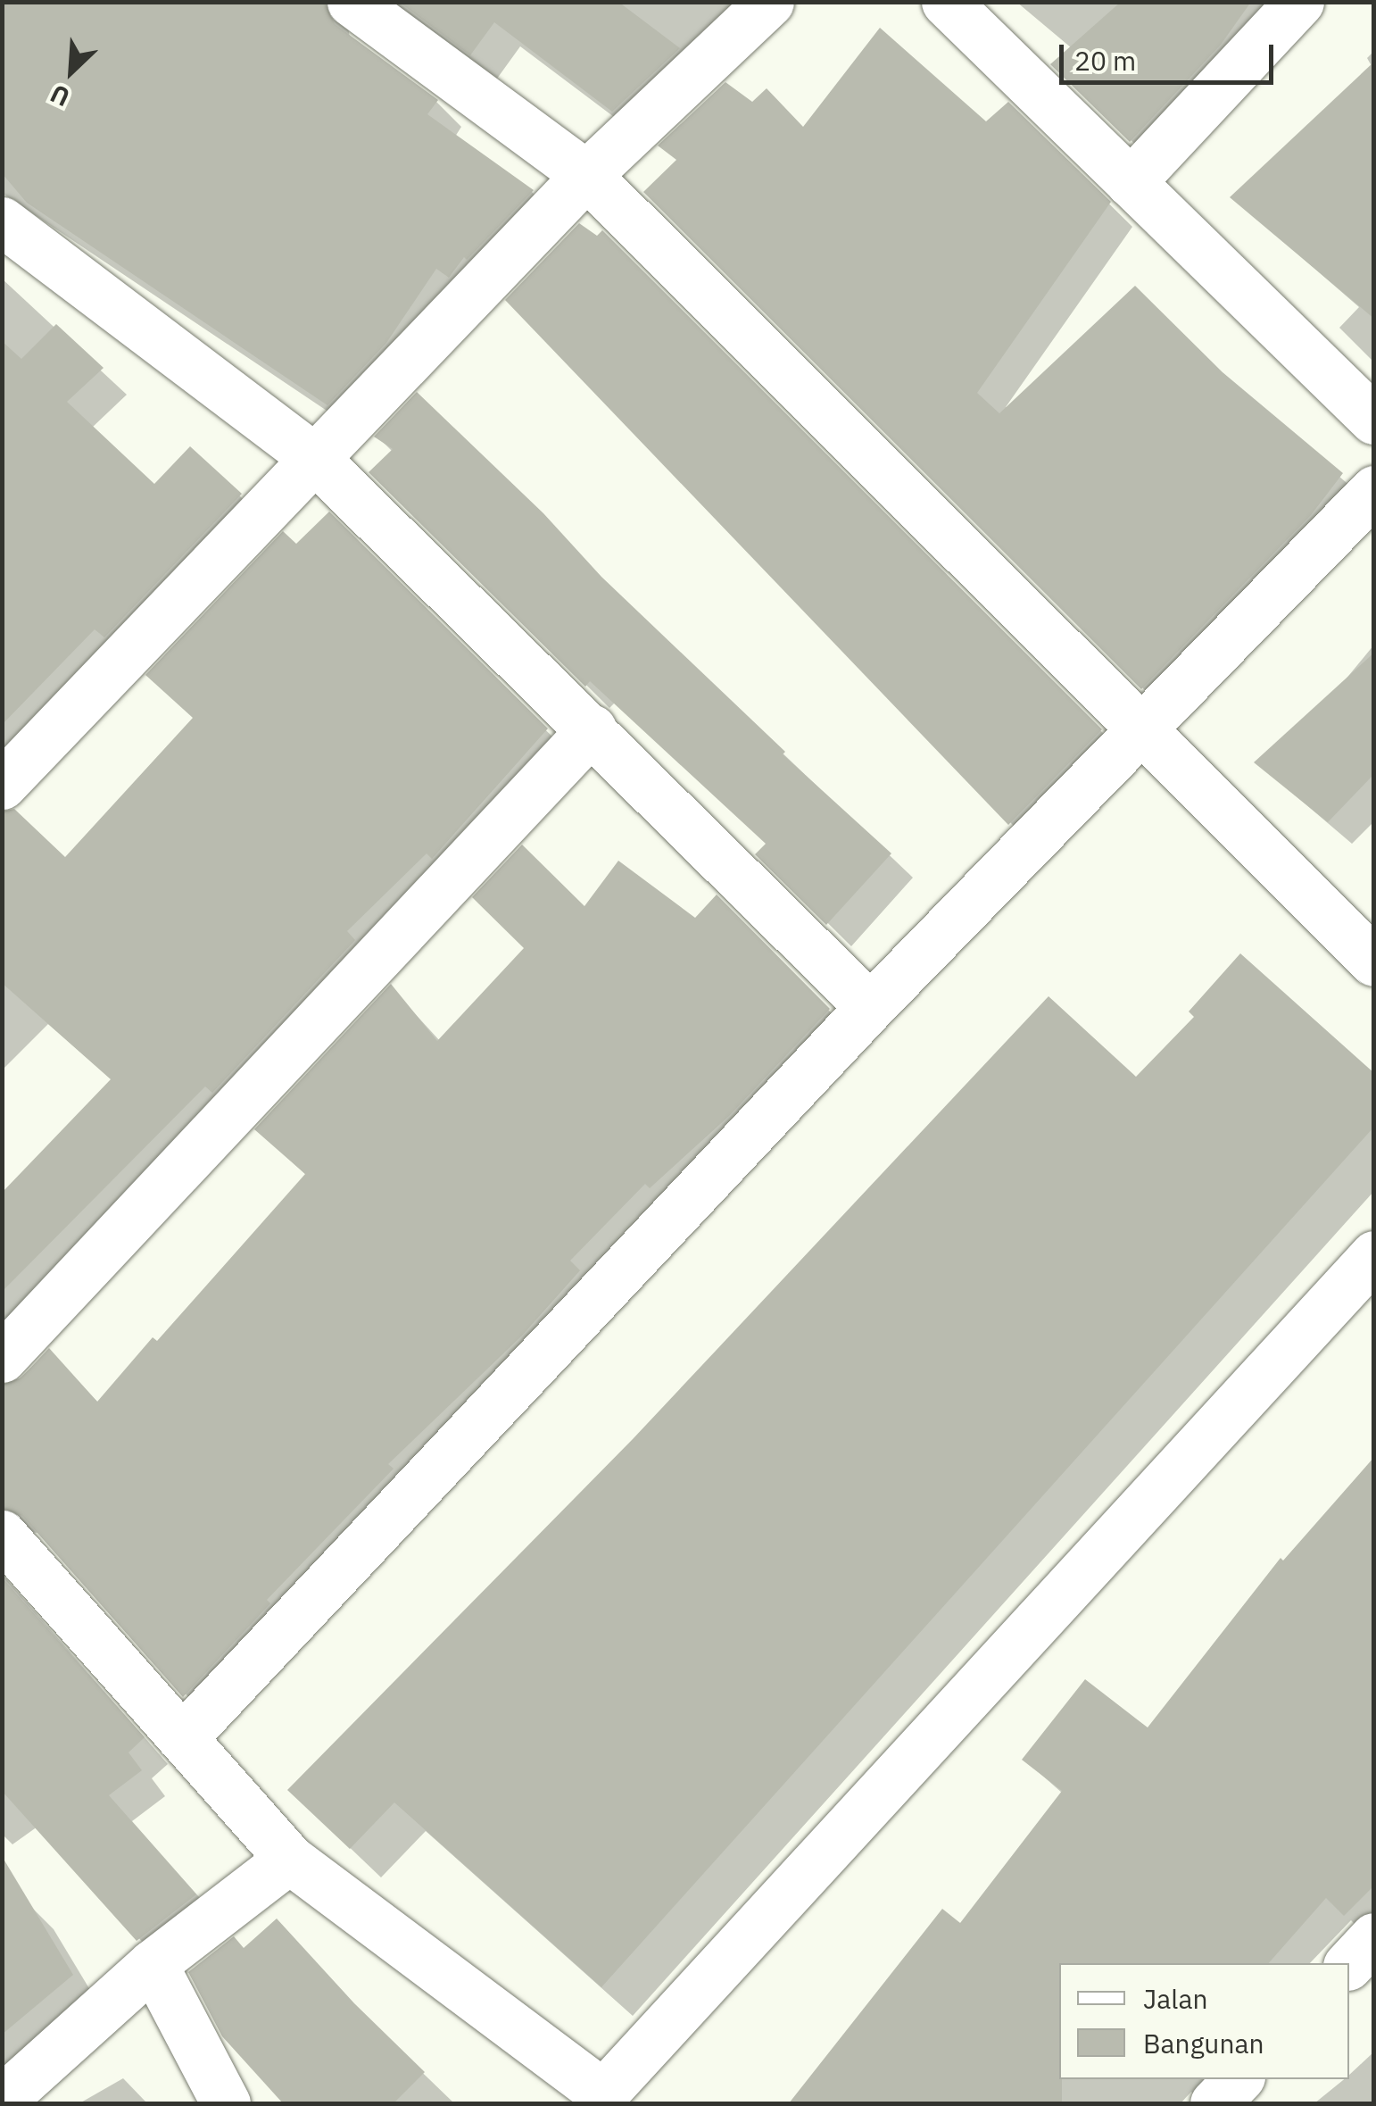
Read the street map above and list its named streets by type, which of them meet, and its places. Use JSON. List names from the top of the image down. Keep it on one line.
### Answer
{"legend":["Jalan","Bangunan"],"scale_bar":"20 m","north":"bottom left"}
